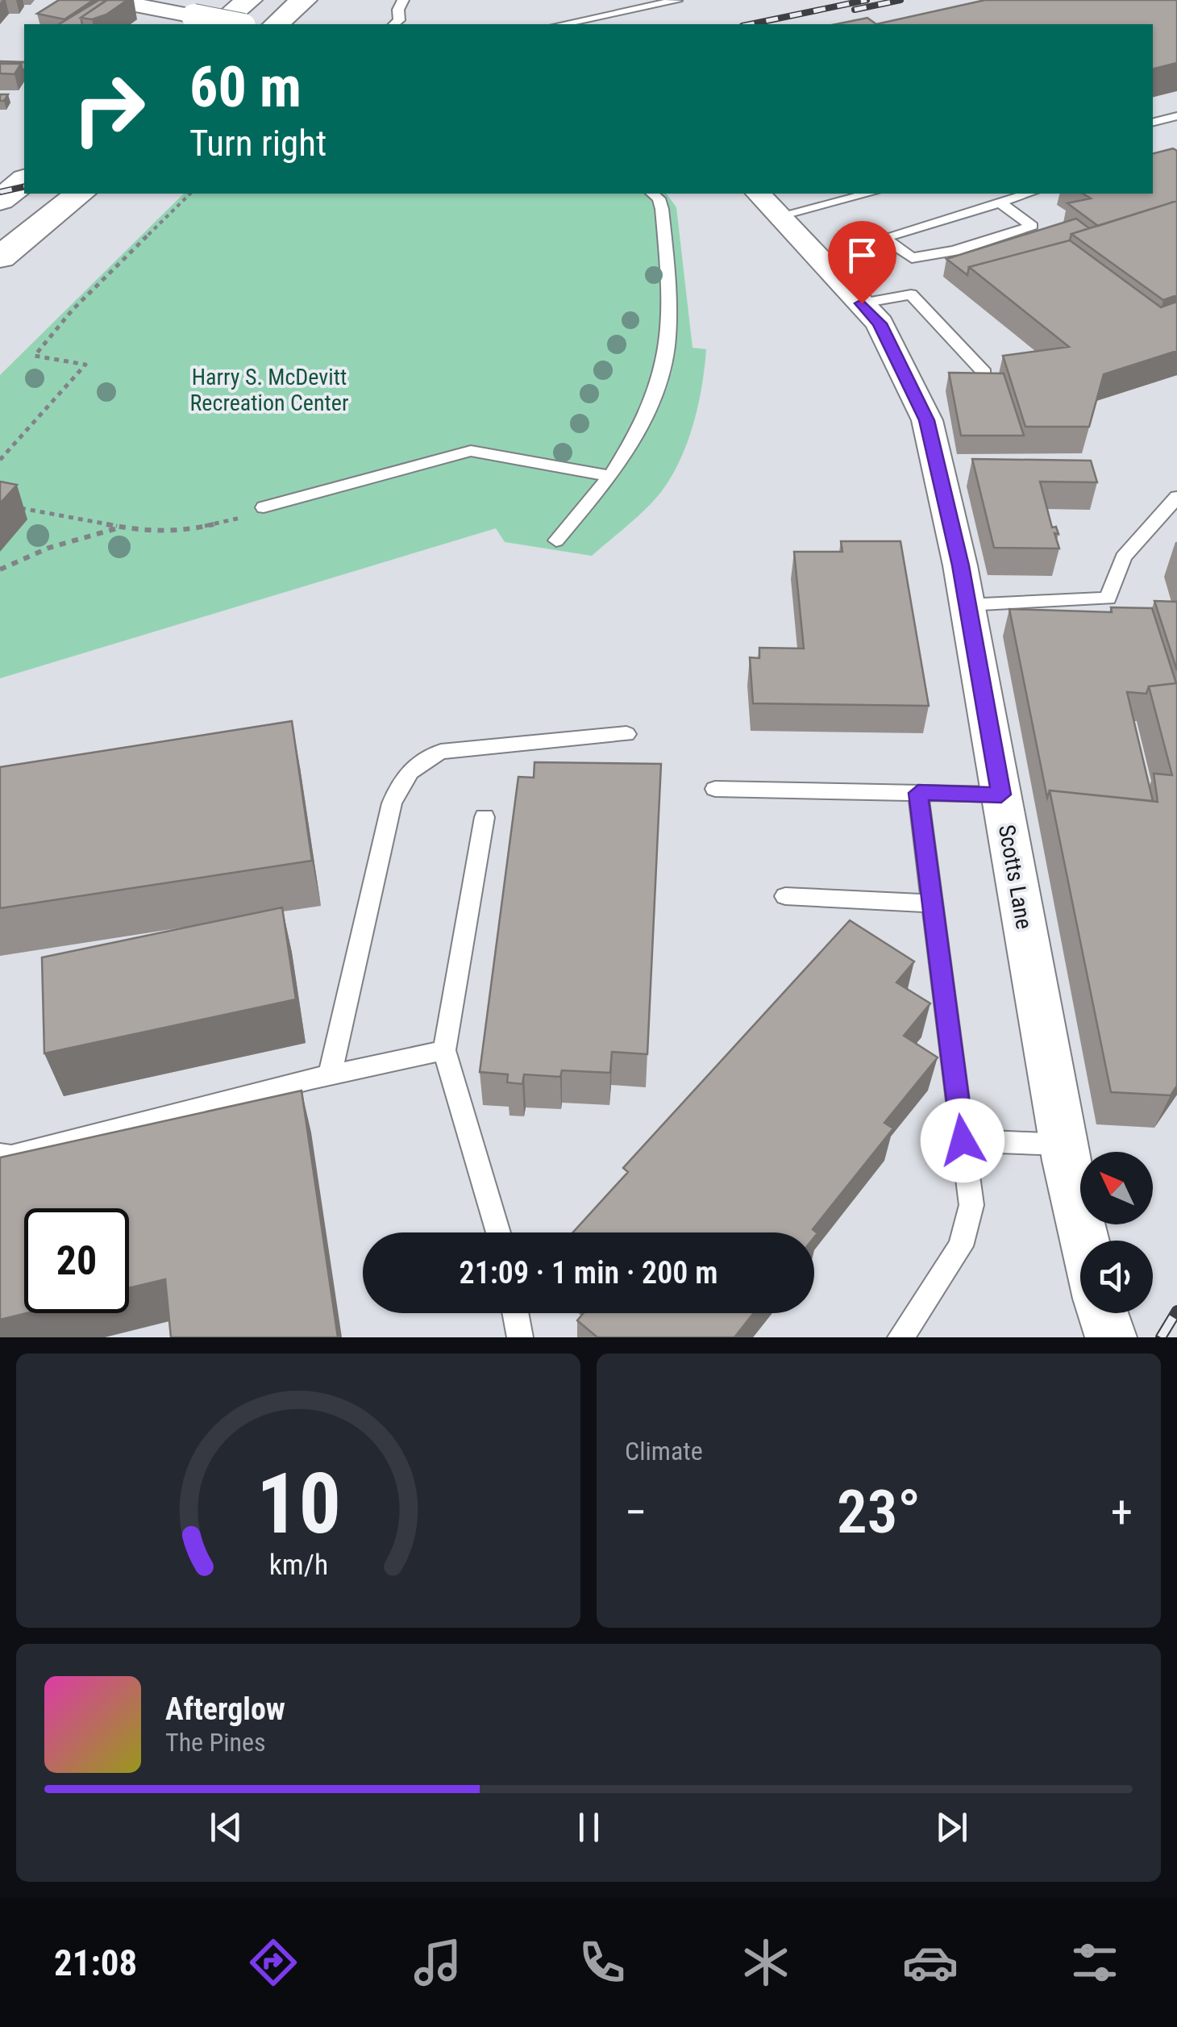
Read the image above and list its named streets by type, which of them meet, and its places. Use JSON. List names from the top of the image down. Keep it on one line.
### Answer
{"streets":{"street":["Scotts Lane"]},"parks":["Harry S. McDevitt Recreation Center"],"north":"top left","page":{"turn":["60 m","Turn right"],"limit":"20","trip":"21:09 · 1 min · 200 m","tile":"Climate","heat":["−","23°","+"],"song":["Afterglow","The Pines"],"tabs":"21:08","gauge":["10","km/h"]}}
